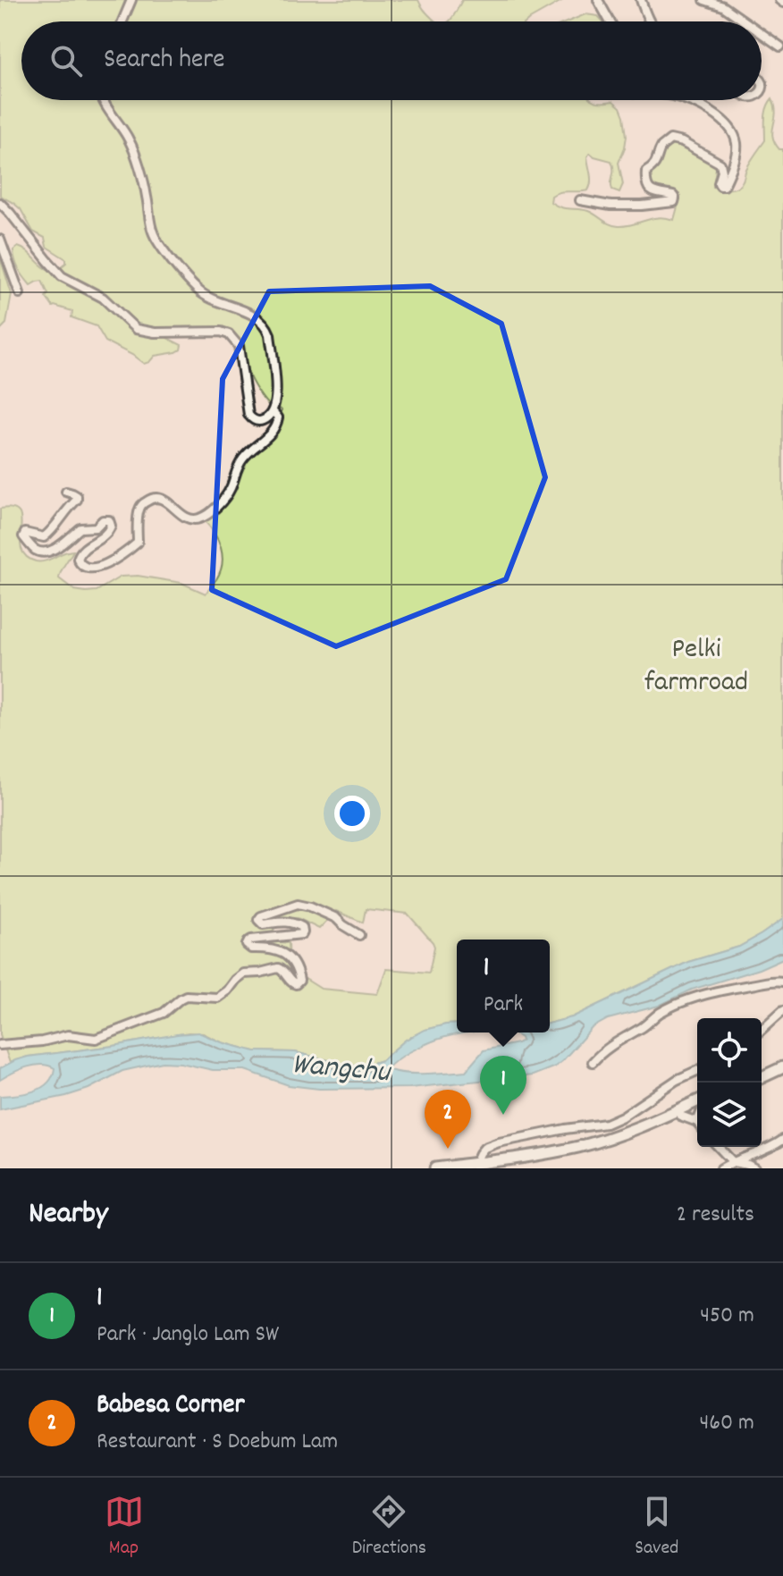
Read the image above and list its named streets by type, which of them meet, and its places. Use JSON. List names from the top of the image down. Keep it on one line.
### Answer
{"water":["Wangchu"],"parks":["Pelki farmroad"],"page":{"search":"Search here","popup":["1","Park"],"pins":["1","2"],"heading":["Nearby","2 results"],"list":[{"mark":"1","name":"1","note":"Park · Janglo Lam SW","value":"450 m"},{"mark":"2","name":"Babesa Corner","note":"Restaurant · S Doebum Lam","value":"460 m"}],"nav":["Map","Directions","Saved"]}}
